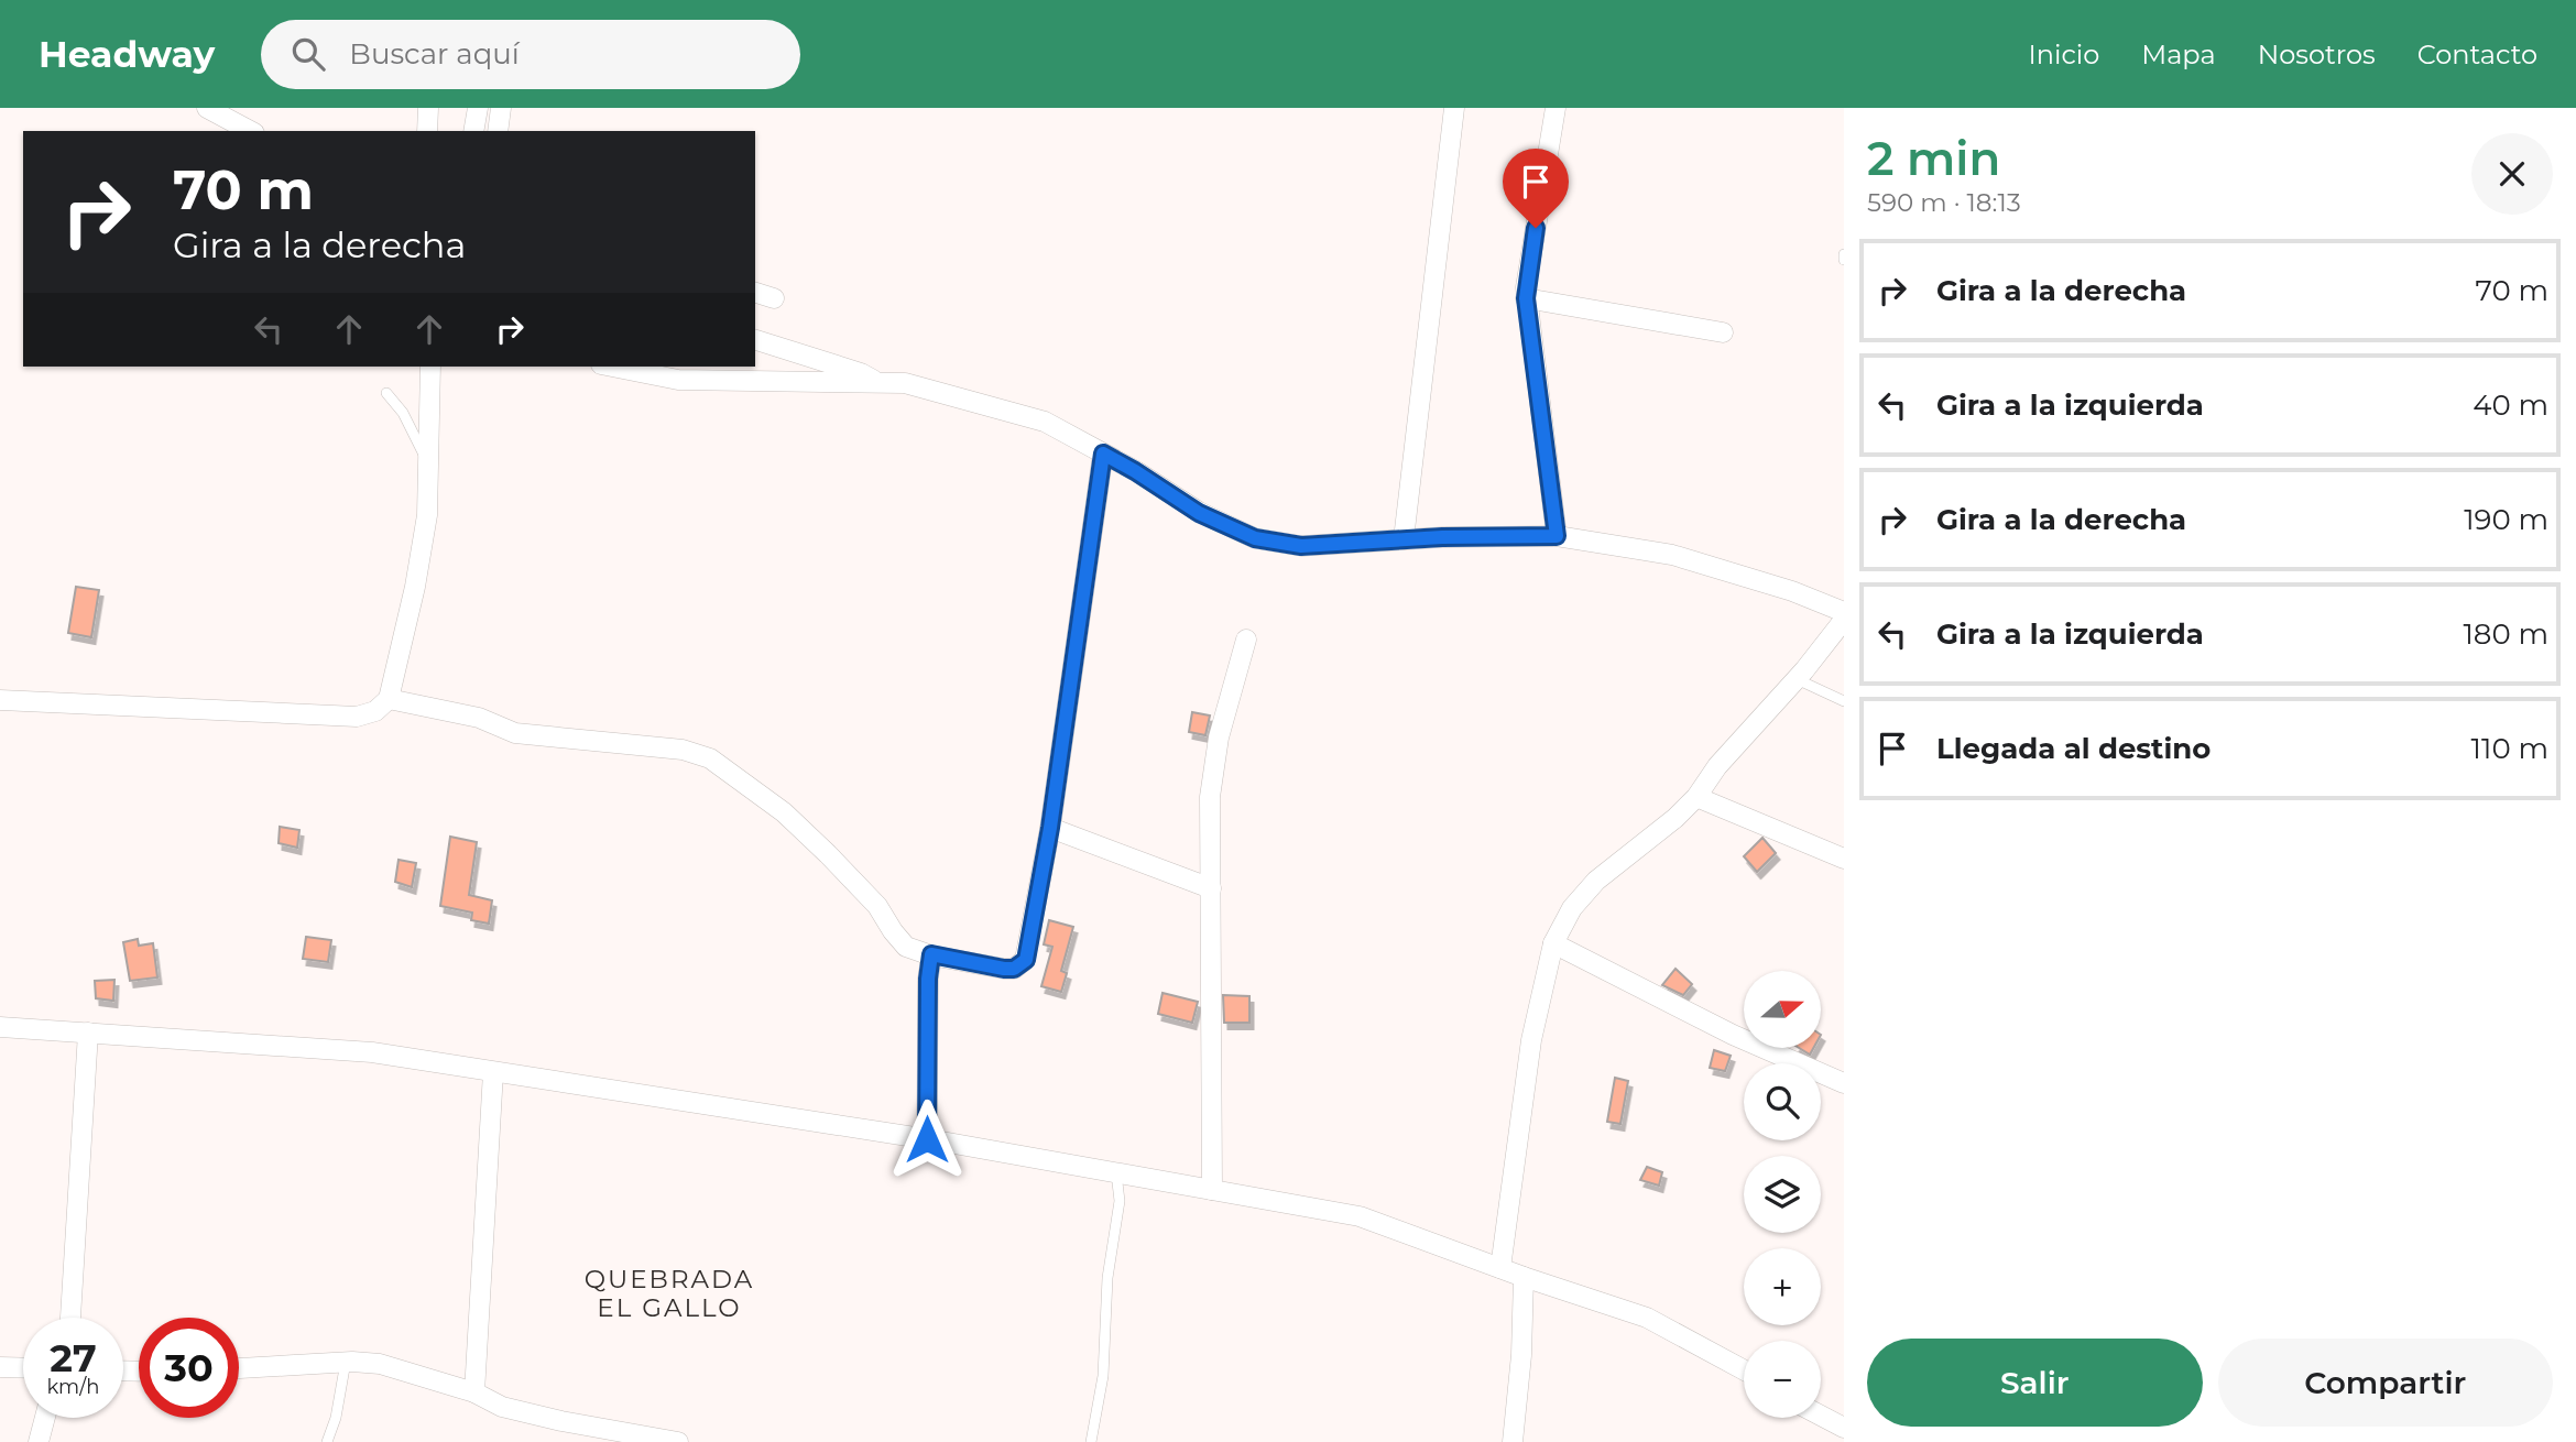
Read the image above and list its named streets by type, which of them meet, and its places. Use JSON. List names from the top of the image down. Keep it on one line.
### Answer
{"districts":["QUEBRADA EL GALLO"],"north":"right","page":{"header":"Headway","search":"Buscar aquí","nav":["Inicio","Mapa","Nosotros","Contacto"],"heading":["2 min","590 m · 18:13"],"turn":["70 m","Gira a la derecha"],"list":[{"name":"Gira a la derecha","value":"70 m"},{"name":"Gira a la izquierda","value":"40 m"},{"name":"Gira a la derecha","value":"190 m"},{"name":"Gira a la izquierda","value":"180 m"},{"name":"Llegada al destino","value":"110 m"}],"map_buttons":["+","−"],"speed":"27 km/h","limit":"30","buttons":["Salir","Compartir"]}}
